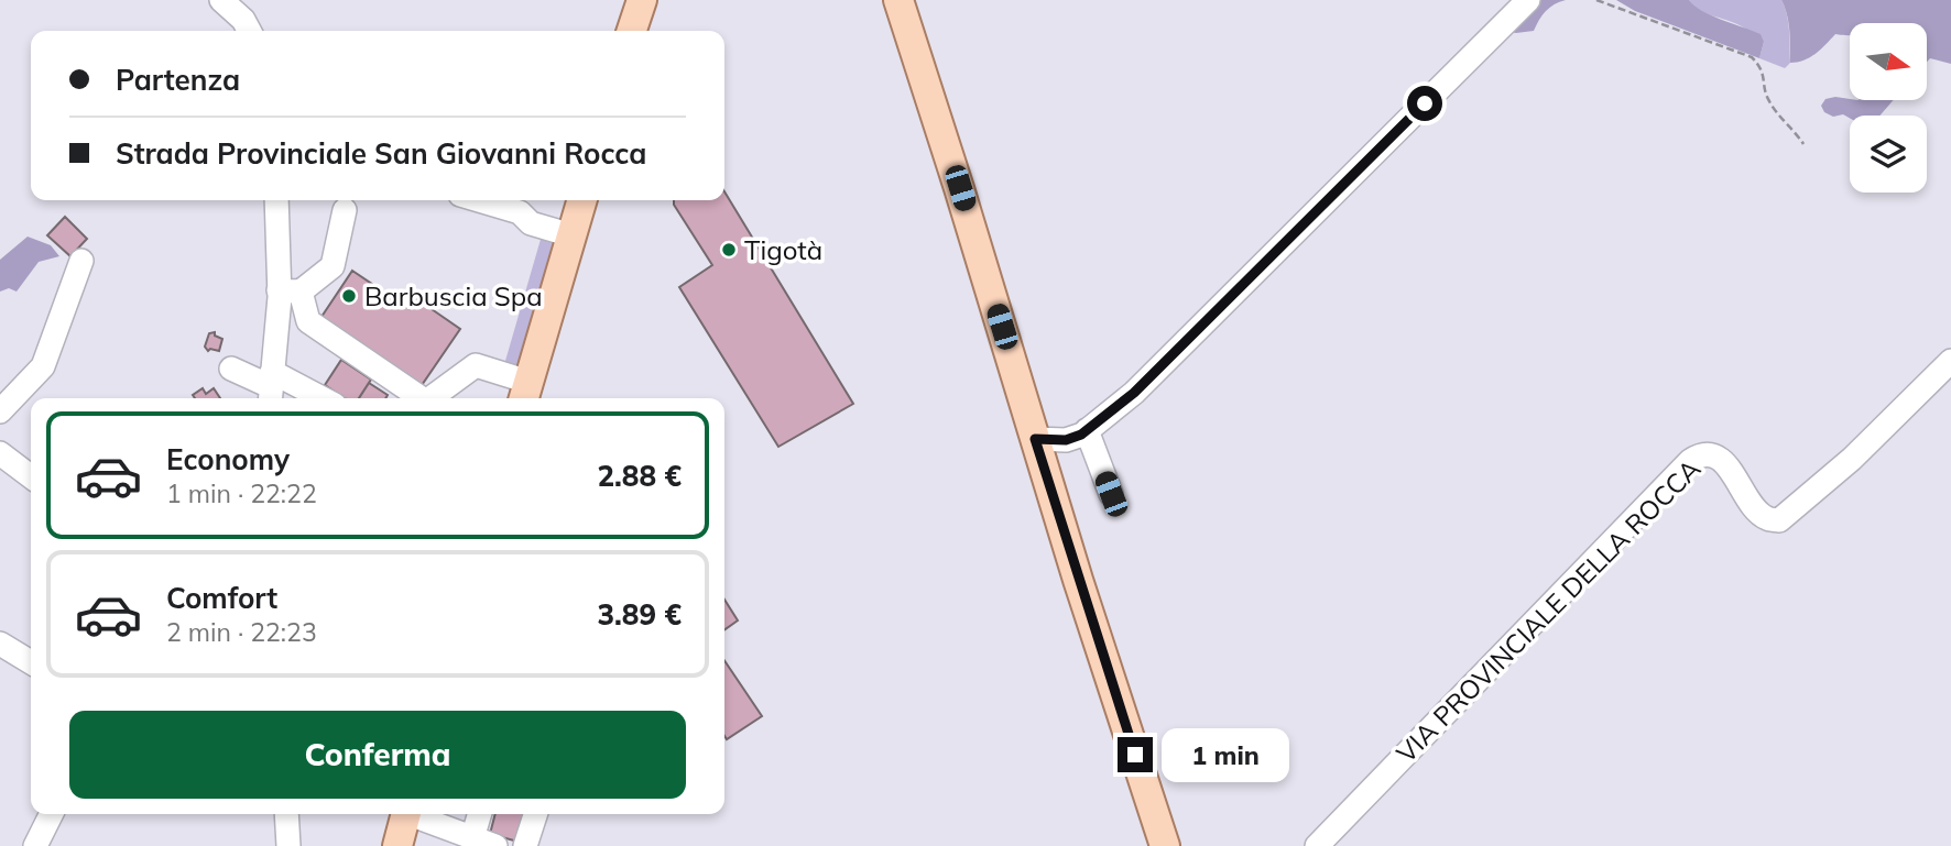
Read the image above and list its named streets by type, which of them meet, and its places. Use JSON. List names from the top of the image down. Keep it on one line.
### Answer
{"streets":{"street":["VIA PROVINCIALE DELLA ROCCA"]},"places":["Tigotà","Barbuscia Spa"],"north":"right","page":{"banner":["Partenza","Strada Provinciale San Giovanni Rocca"],"list":[{"name":"Economy","note":"1 min · 22:22","value":"2.88 €"},{"name":"Comfort","note":"2 min · 22:23","value":"3.89 €"}],"buttons":"Conferma","bubble":"1 min"}}
